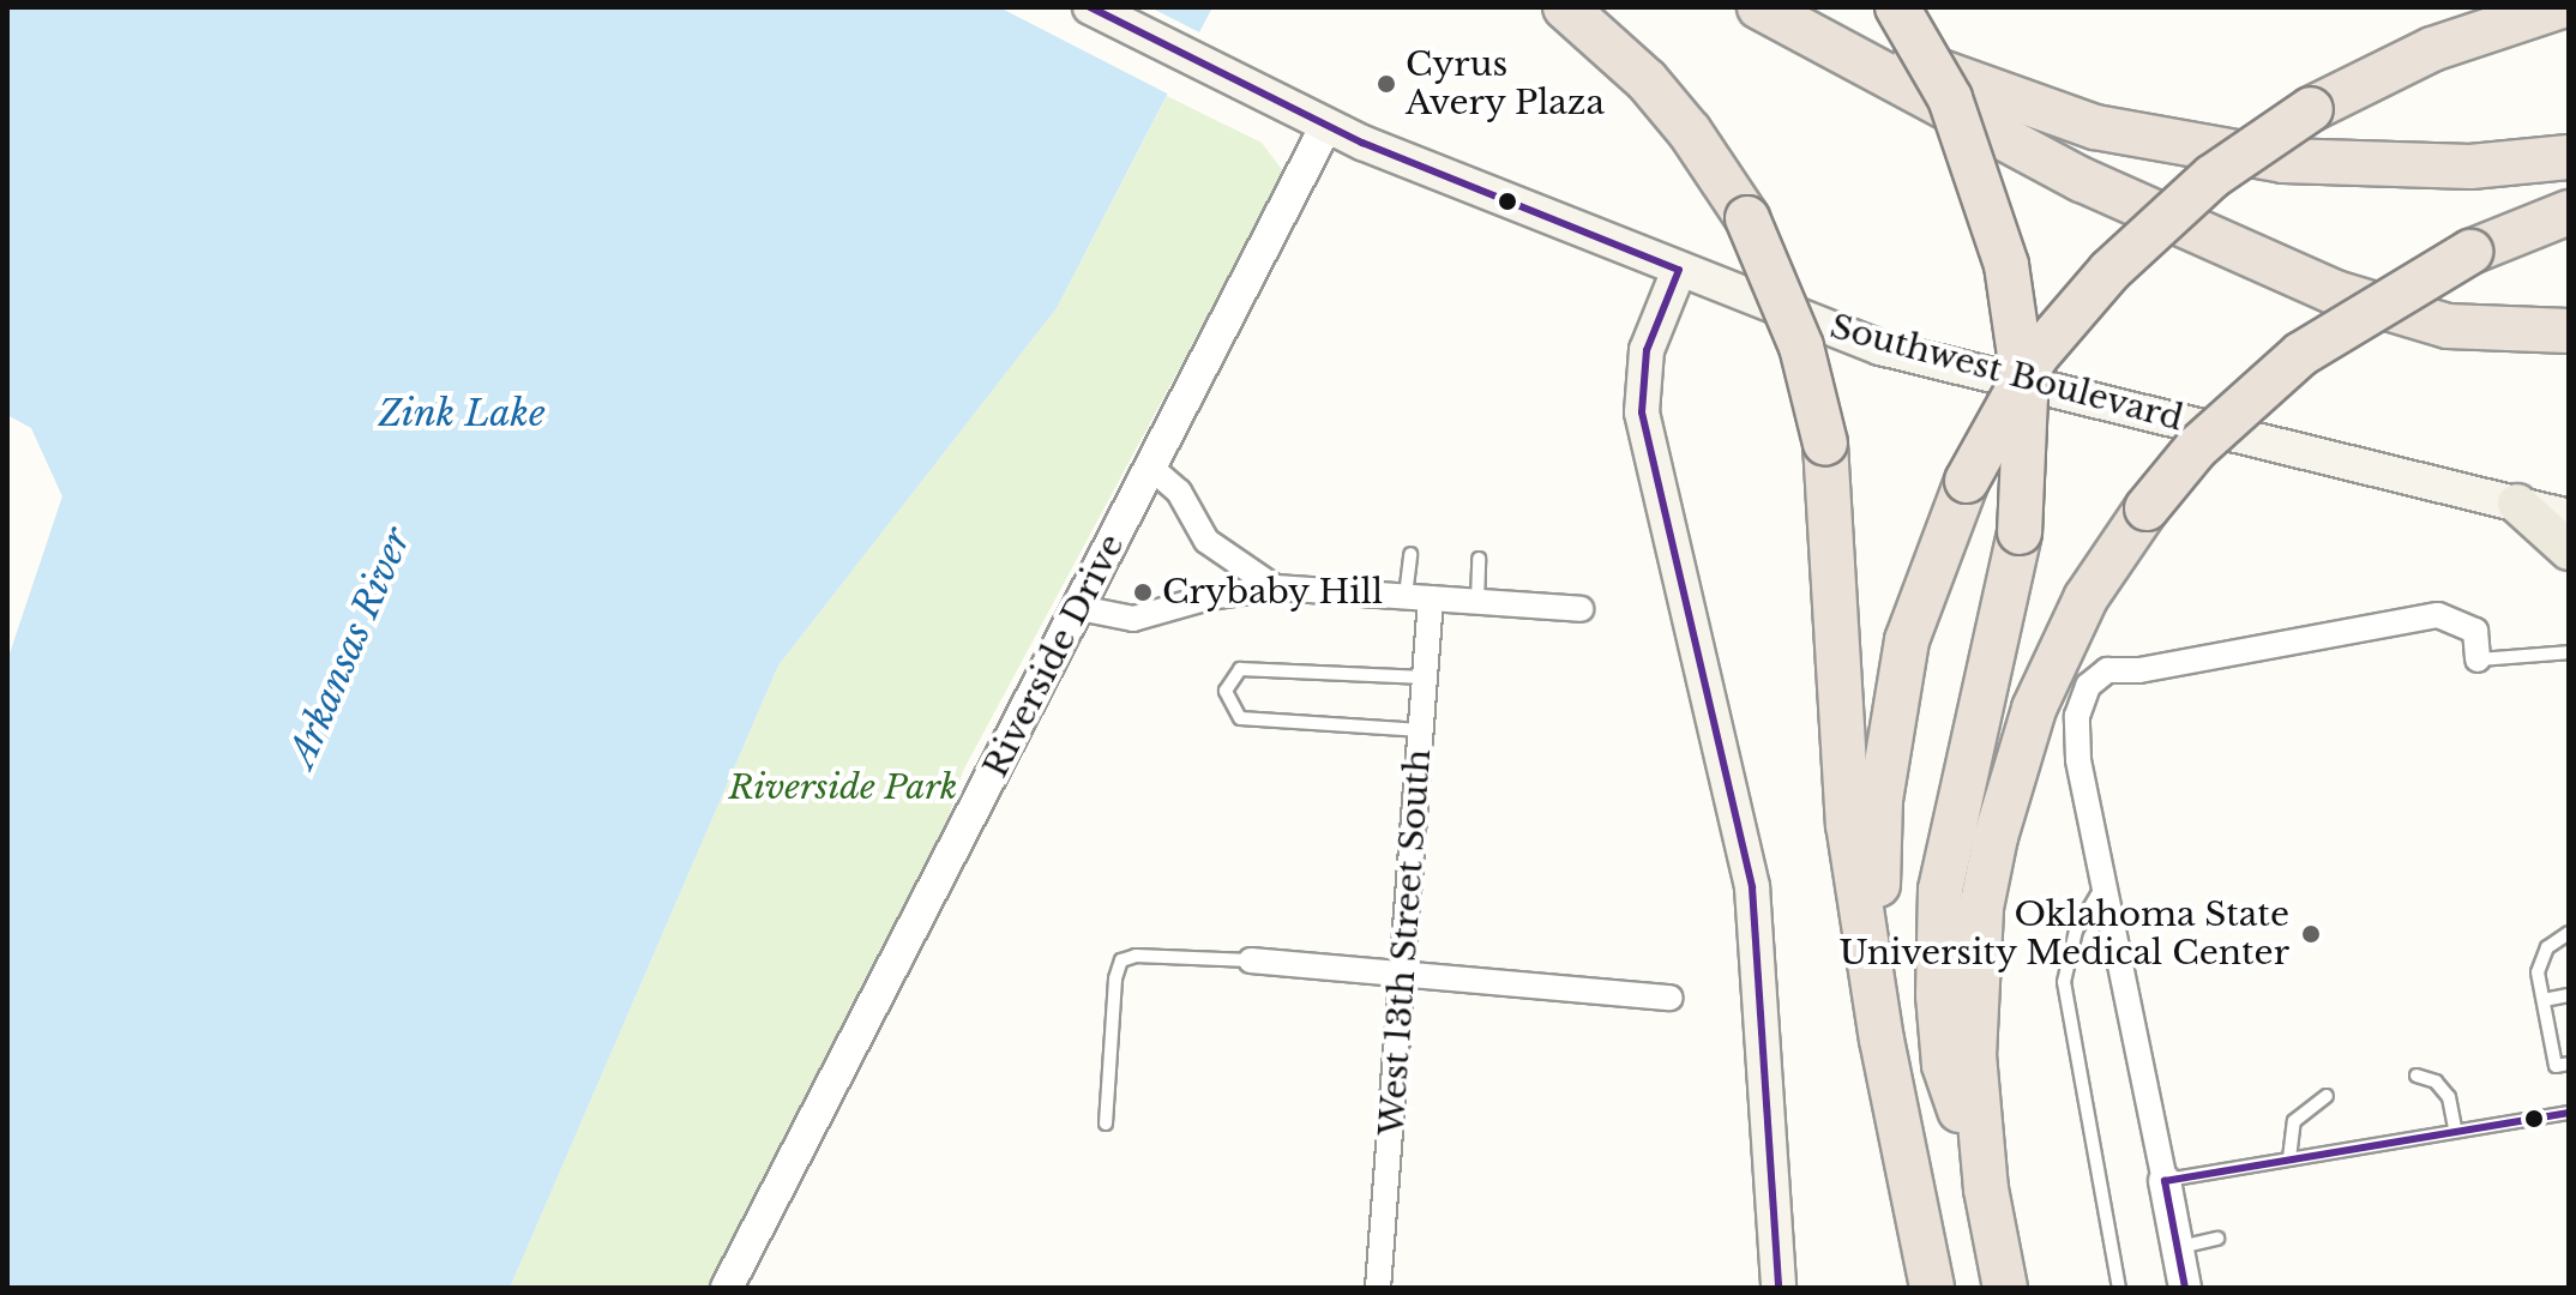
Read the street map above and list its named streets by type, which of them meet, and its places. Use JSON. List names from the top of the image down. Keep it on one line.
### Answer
{"streets":{"main road":["Southwest Boulevard"],"street":["Riverside Drive","West 13th Street South"]},"crossings":[["Southwest Boulevard","Riverside Drive"]],"water":["Zink Lake","Arkansas River"],"parks":["Riverside Park"],"places":["Cyrus Avery Plaza","Crybaby Hill","Oklahoma State University Medical Center"]}
